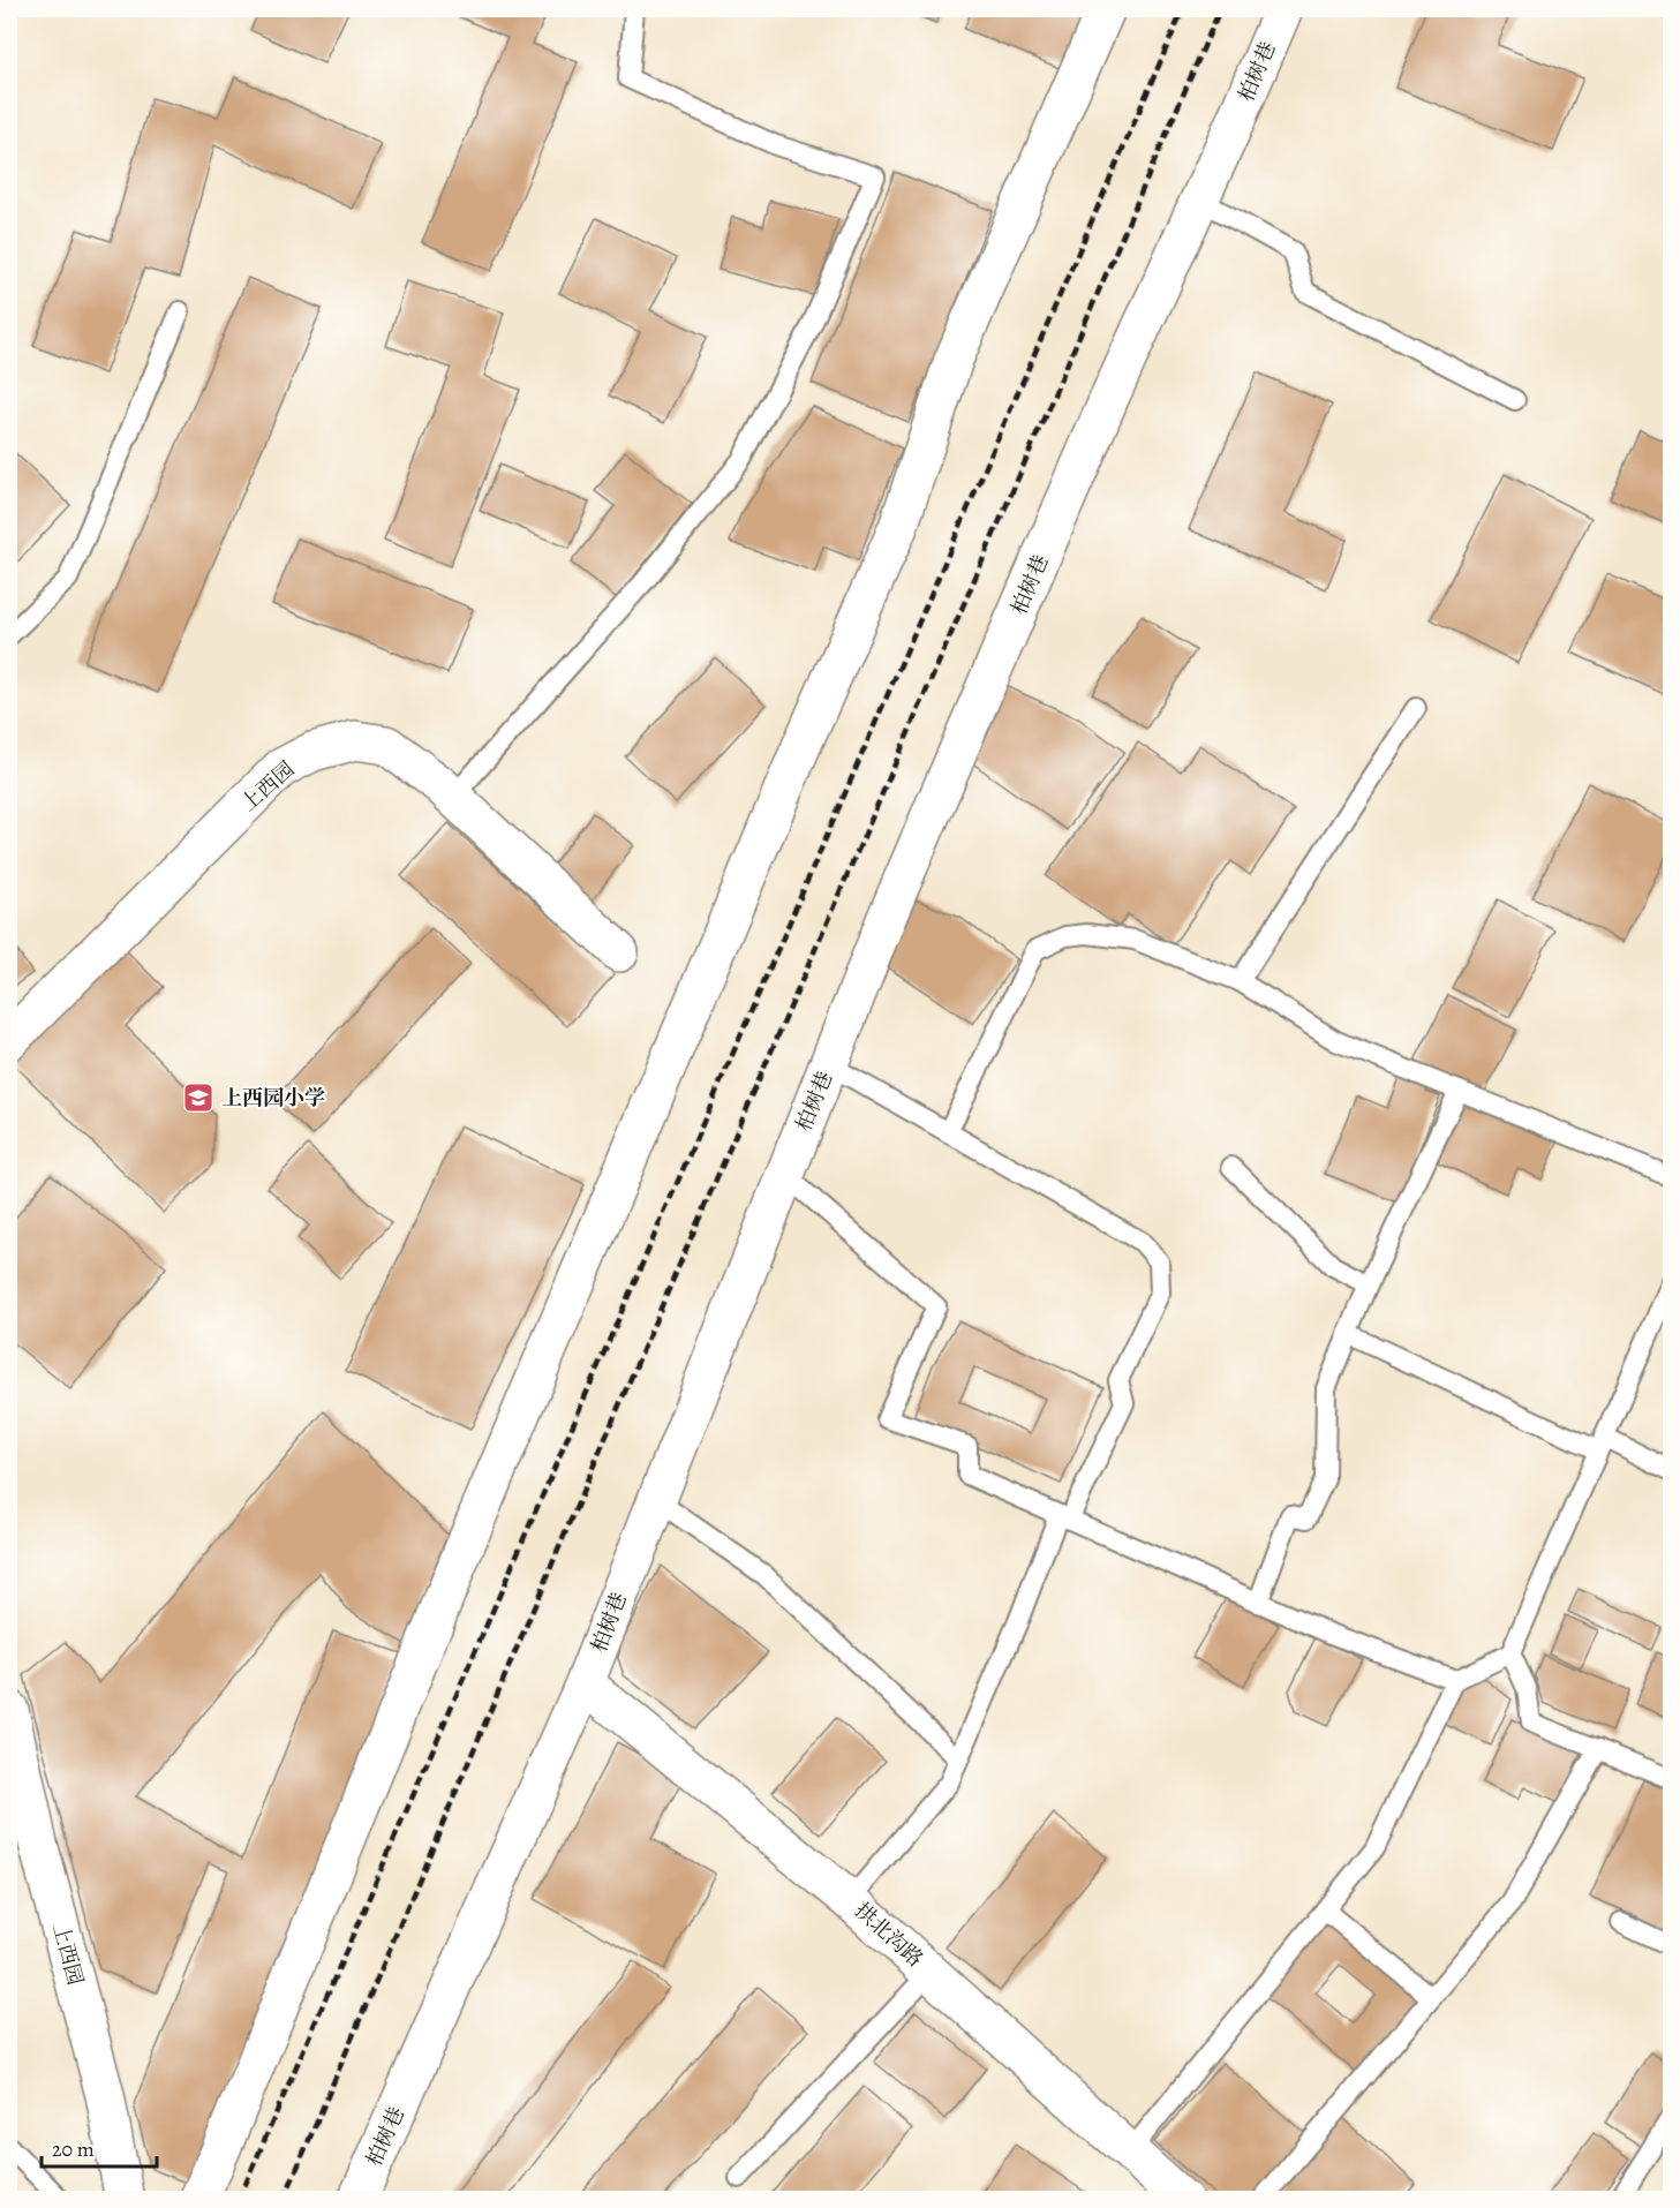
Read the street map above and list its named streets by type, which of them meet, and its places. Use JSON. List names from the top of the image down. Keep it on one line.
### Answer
{"streets":{"street":["柏树巷","上西园","拱北沟路"]},"crossings":[["柏树巷","拱北沟路"]],"places":{"school or university":["上西园小学"]},"scale_bar":"20 m"}
